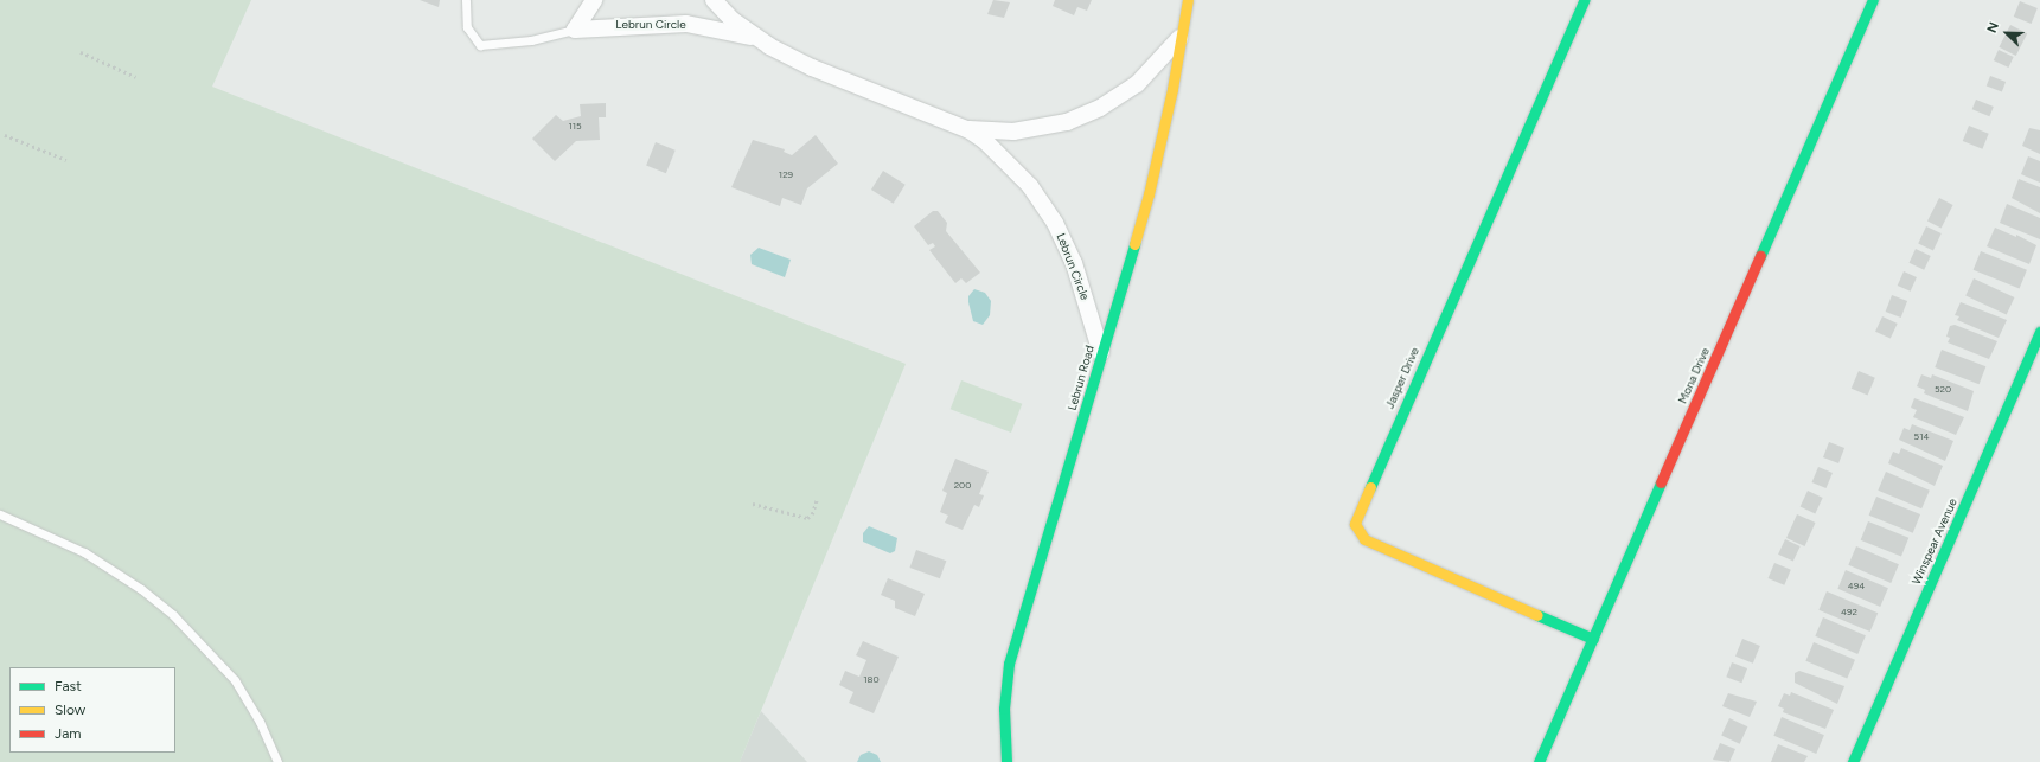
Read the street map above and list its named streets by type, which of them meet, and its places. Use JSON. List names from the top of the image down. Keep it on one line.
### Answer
{"streets":{"street":["Lebrun Circle","Mona Drive","Lebrun Road","Jasper Drive","Winspear Avenue"]},"crossings":[["Lebrun Circle","Lebrun Road"],["Mona Drive","Jasper Drive"]],"house_numbers":["115","129","520","514","200","494","492","180"],"legend":["Fast","Slow","Jam"],"north":"top left"}
